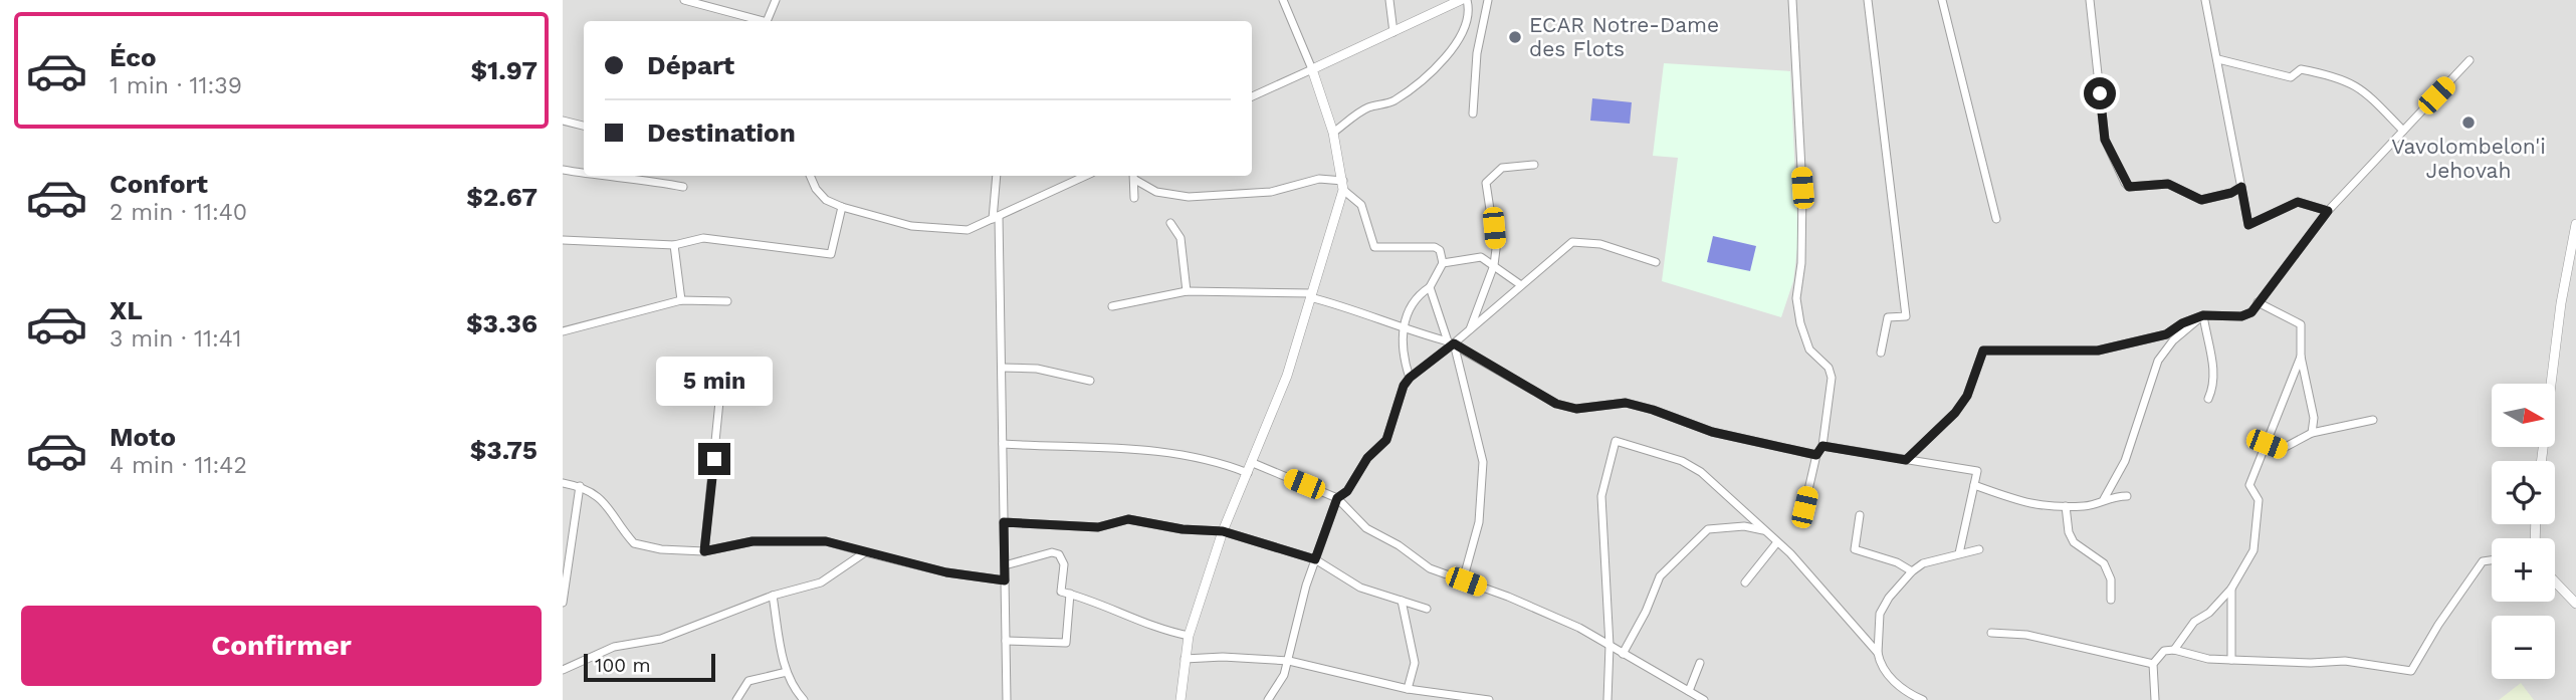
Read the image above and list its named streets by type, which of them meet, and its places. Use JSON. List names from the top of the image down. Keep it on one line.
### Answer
{"places":["ECAR Notre-Dame des Flots","Vavolombelon'i Jehovah"],"scale_bar":"100 m","north":"right","page":{"list":[{"name":"Éco","note":"1 min · 11:39","value":"$1.97"},{"name":"Confort","note":"2 min · 11:40","value":"$2.67"},{"name":"XL","note":"3 min · 11:41","value":"$3.36"},{"name":"Moto","note":"4 min · 11:42","value":"$3.75"}],"banner":["Départ","Destination"],"bubble":"5 min","map_buttons":["+","−"],"buttons":"Confirmer","scale":"100 m"}}
